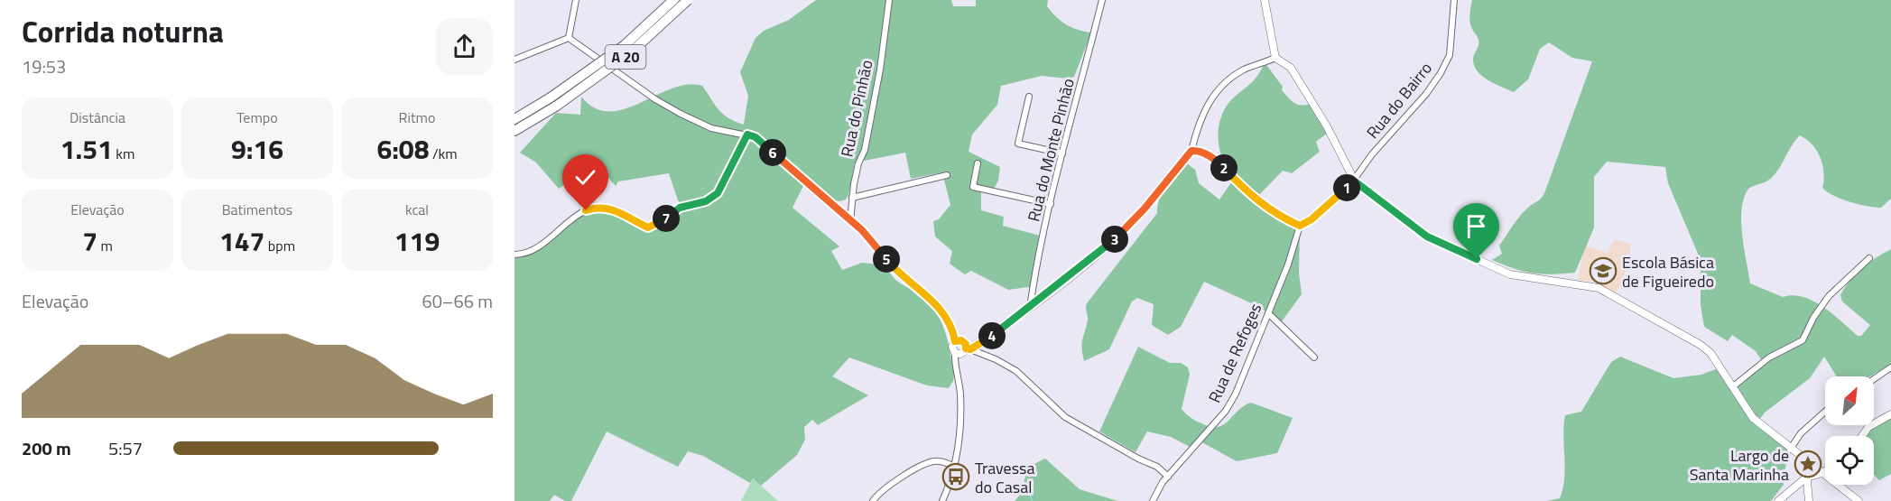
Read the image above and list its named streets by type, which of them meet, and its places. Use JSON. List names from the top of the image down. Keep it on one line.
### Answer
{"streets":{"highway":["A 20"],"street":["Rua do Bairro","Rua do Pinhão","Rua do Monte Pinhão","Rua de Refoges"]},"places":{"school or university":["Escola Básica de Figueiredo"],"place":["Largo de Santa Marinha"],"bus stop":["Travessa do Casal"]},"north":"top right","page":{"heading":["Corrida noturna","19:53"],"stats":[["Distância","1.51 km"],["Tempo","9:16"],["Ritmo","6:08 /km"],["Elevação","7 m"],["Batimentos","147 bpm"],["kcal","119"]],"pins":["6","2","1","7","3","5","4"],"chart":["Elevação","60–66 m"],"list":[{"name":"200 m","note":"5:57"}]}}
